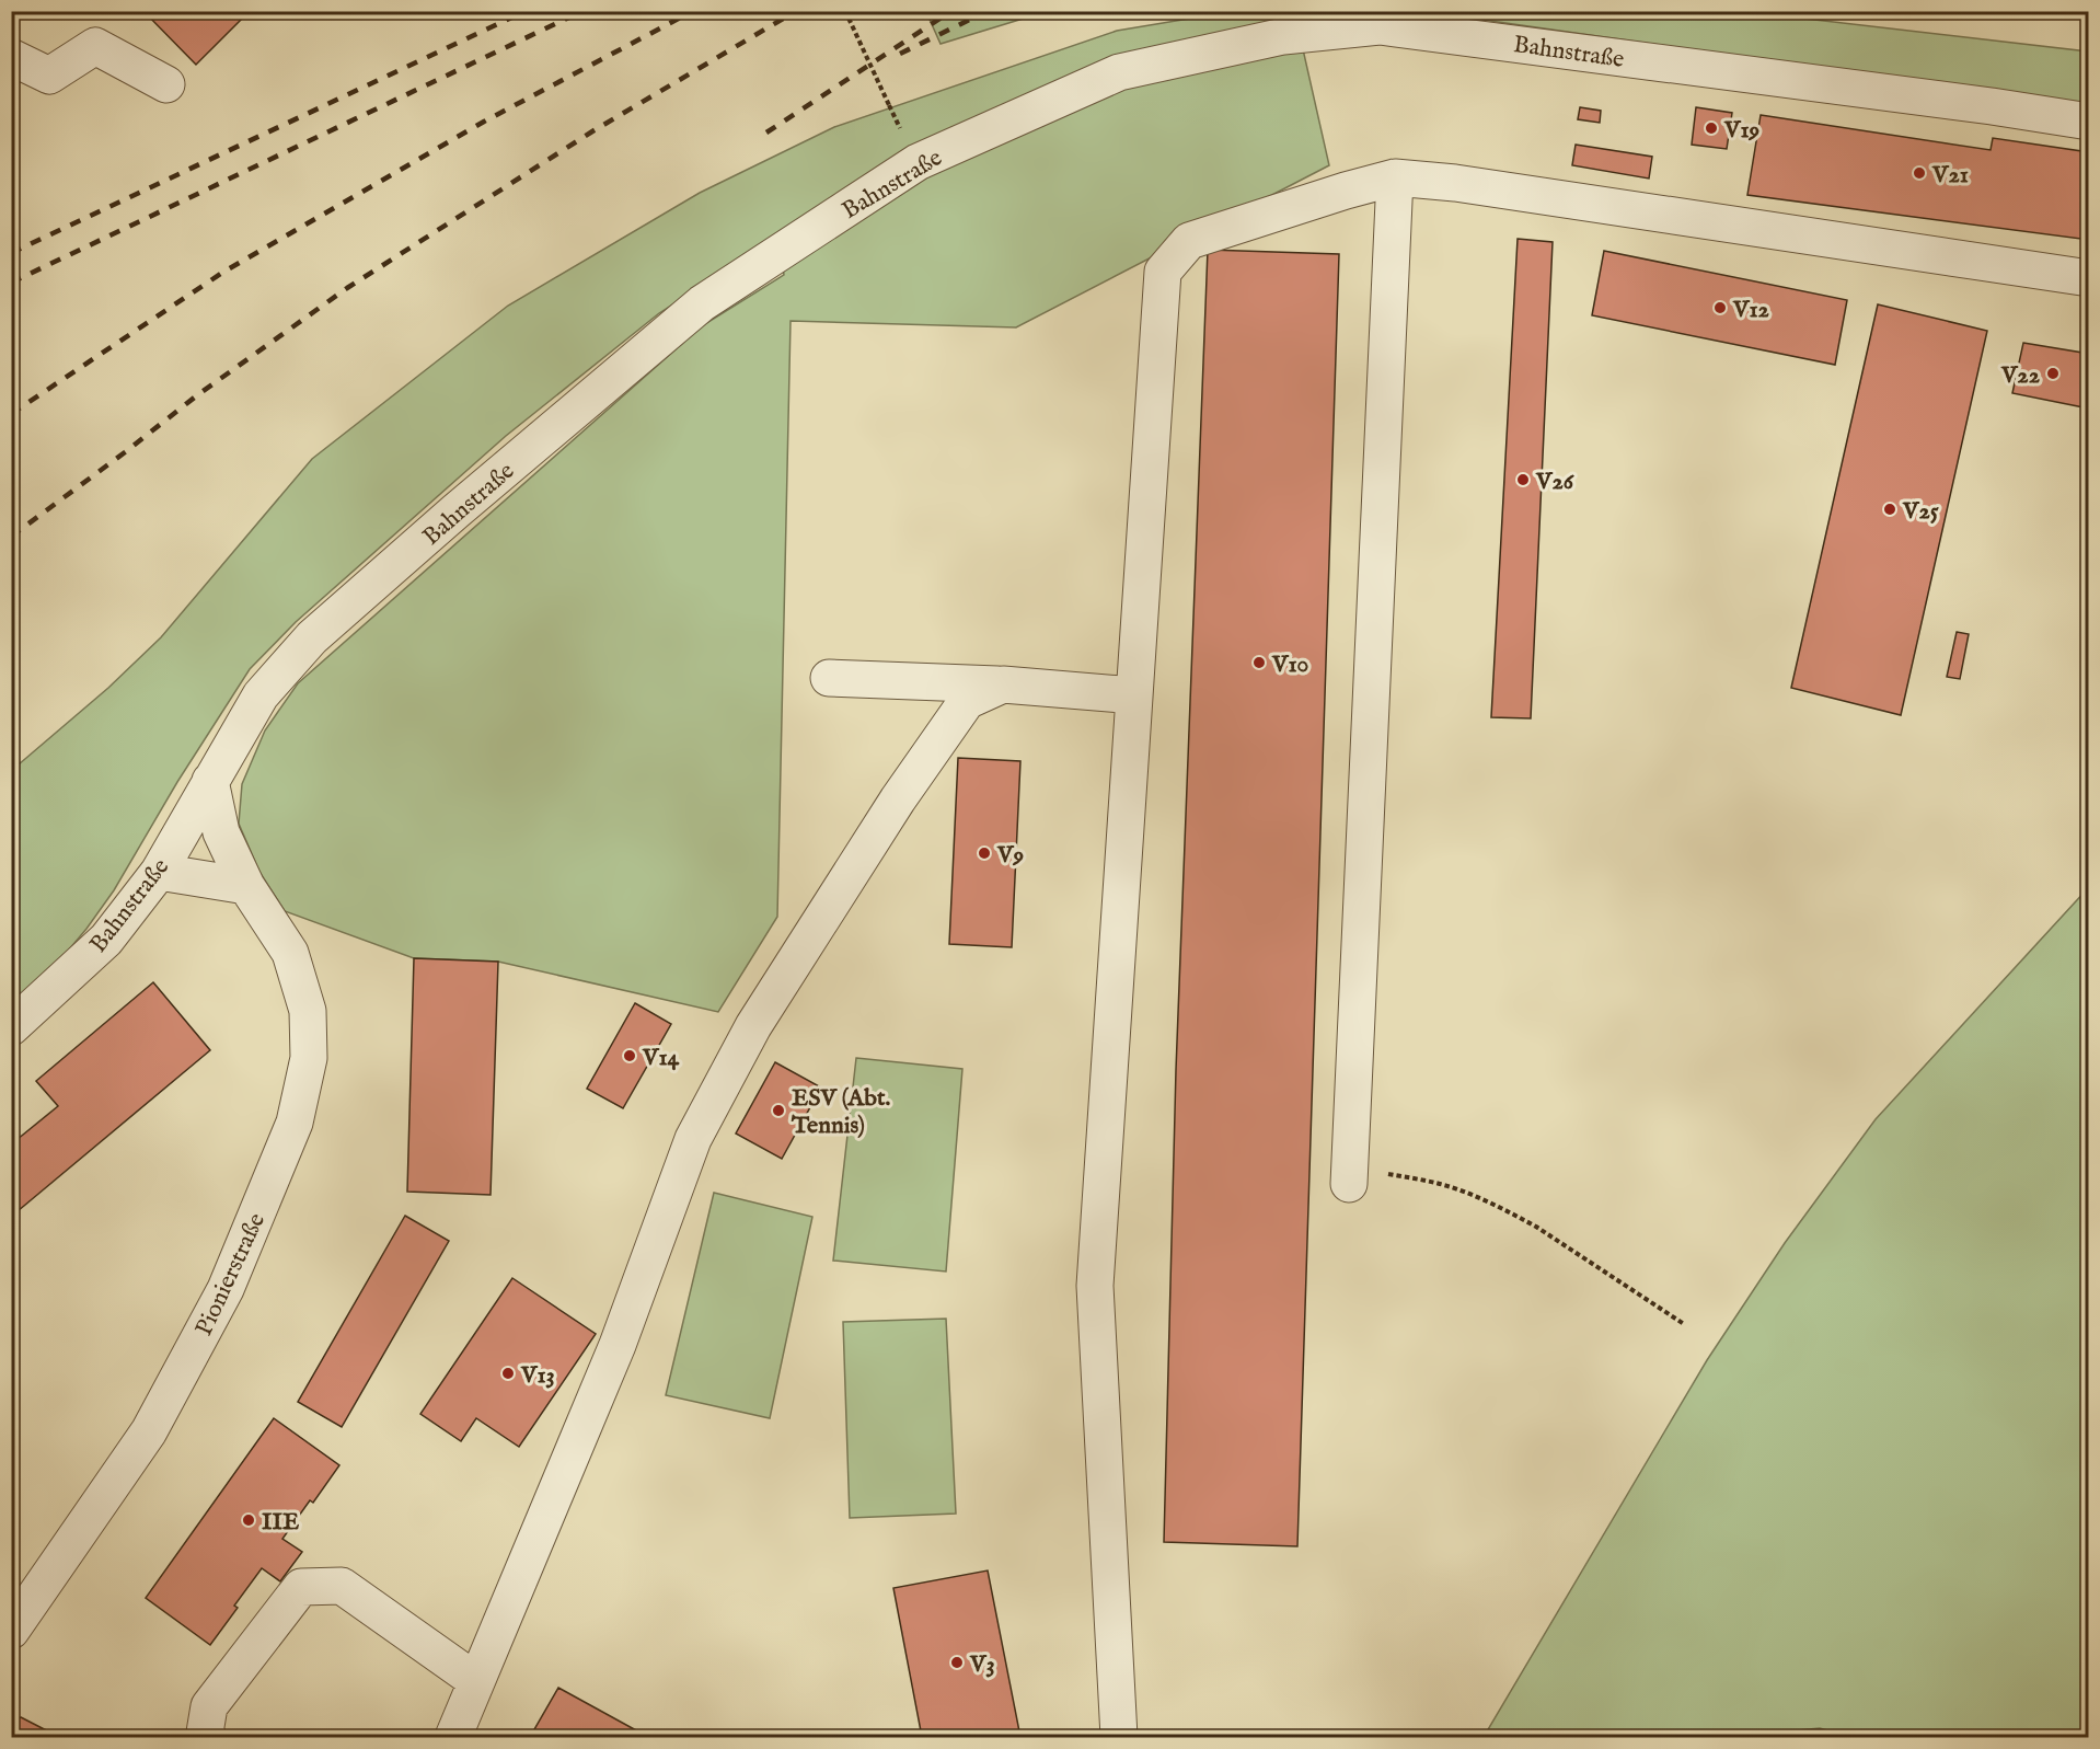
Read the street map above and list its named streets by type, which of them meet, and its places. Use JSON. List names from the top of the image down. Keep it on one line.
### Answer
{"streets":{"street":["Bahnstraße","Pionierstraße"]},"crossings":[["Bahnstraße","Pionierstraße"]],"places":["V19","V21","V12","V22","V26","V25","V10","V9","V14","ESV (Abt. Tennis)","V13","IIE","V3"]}
